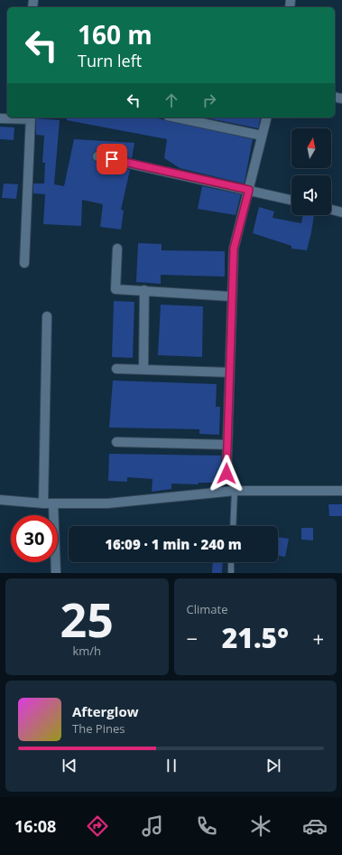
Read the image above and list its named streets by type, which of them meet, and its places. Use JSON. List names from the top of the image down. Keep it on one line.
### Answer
{"north":"top","page":{"turn":["160 m","Turn left"],"limit":"30","trip":"16:09 · 1 min · 240 m","tile":[["25","km/h"],"Climate"],"heat":["−","21.5°","+"],"song":["Afterglow","The Pines"],"tabs":"16:08"}}
